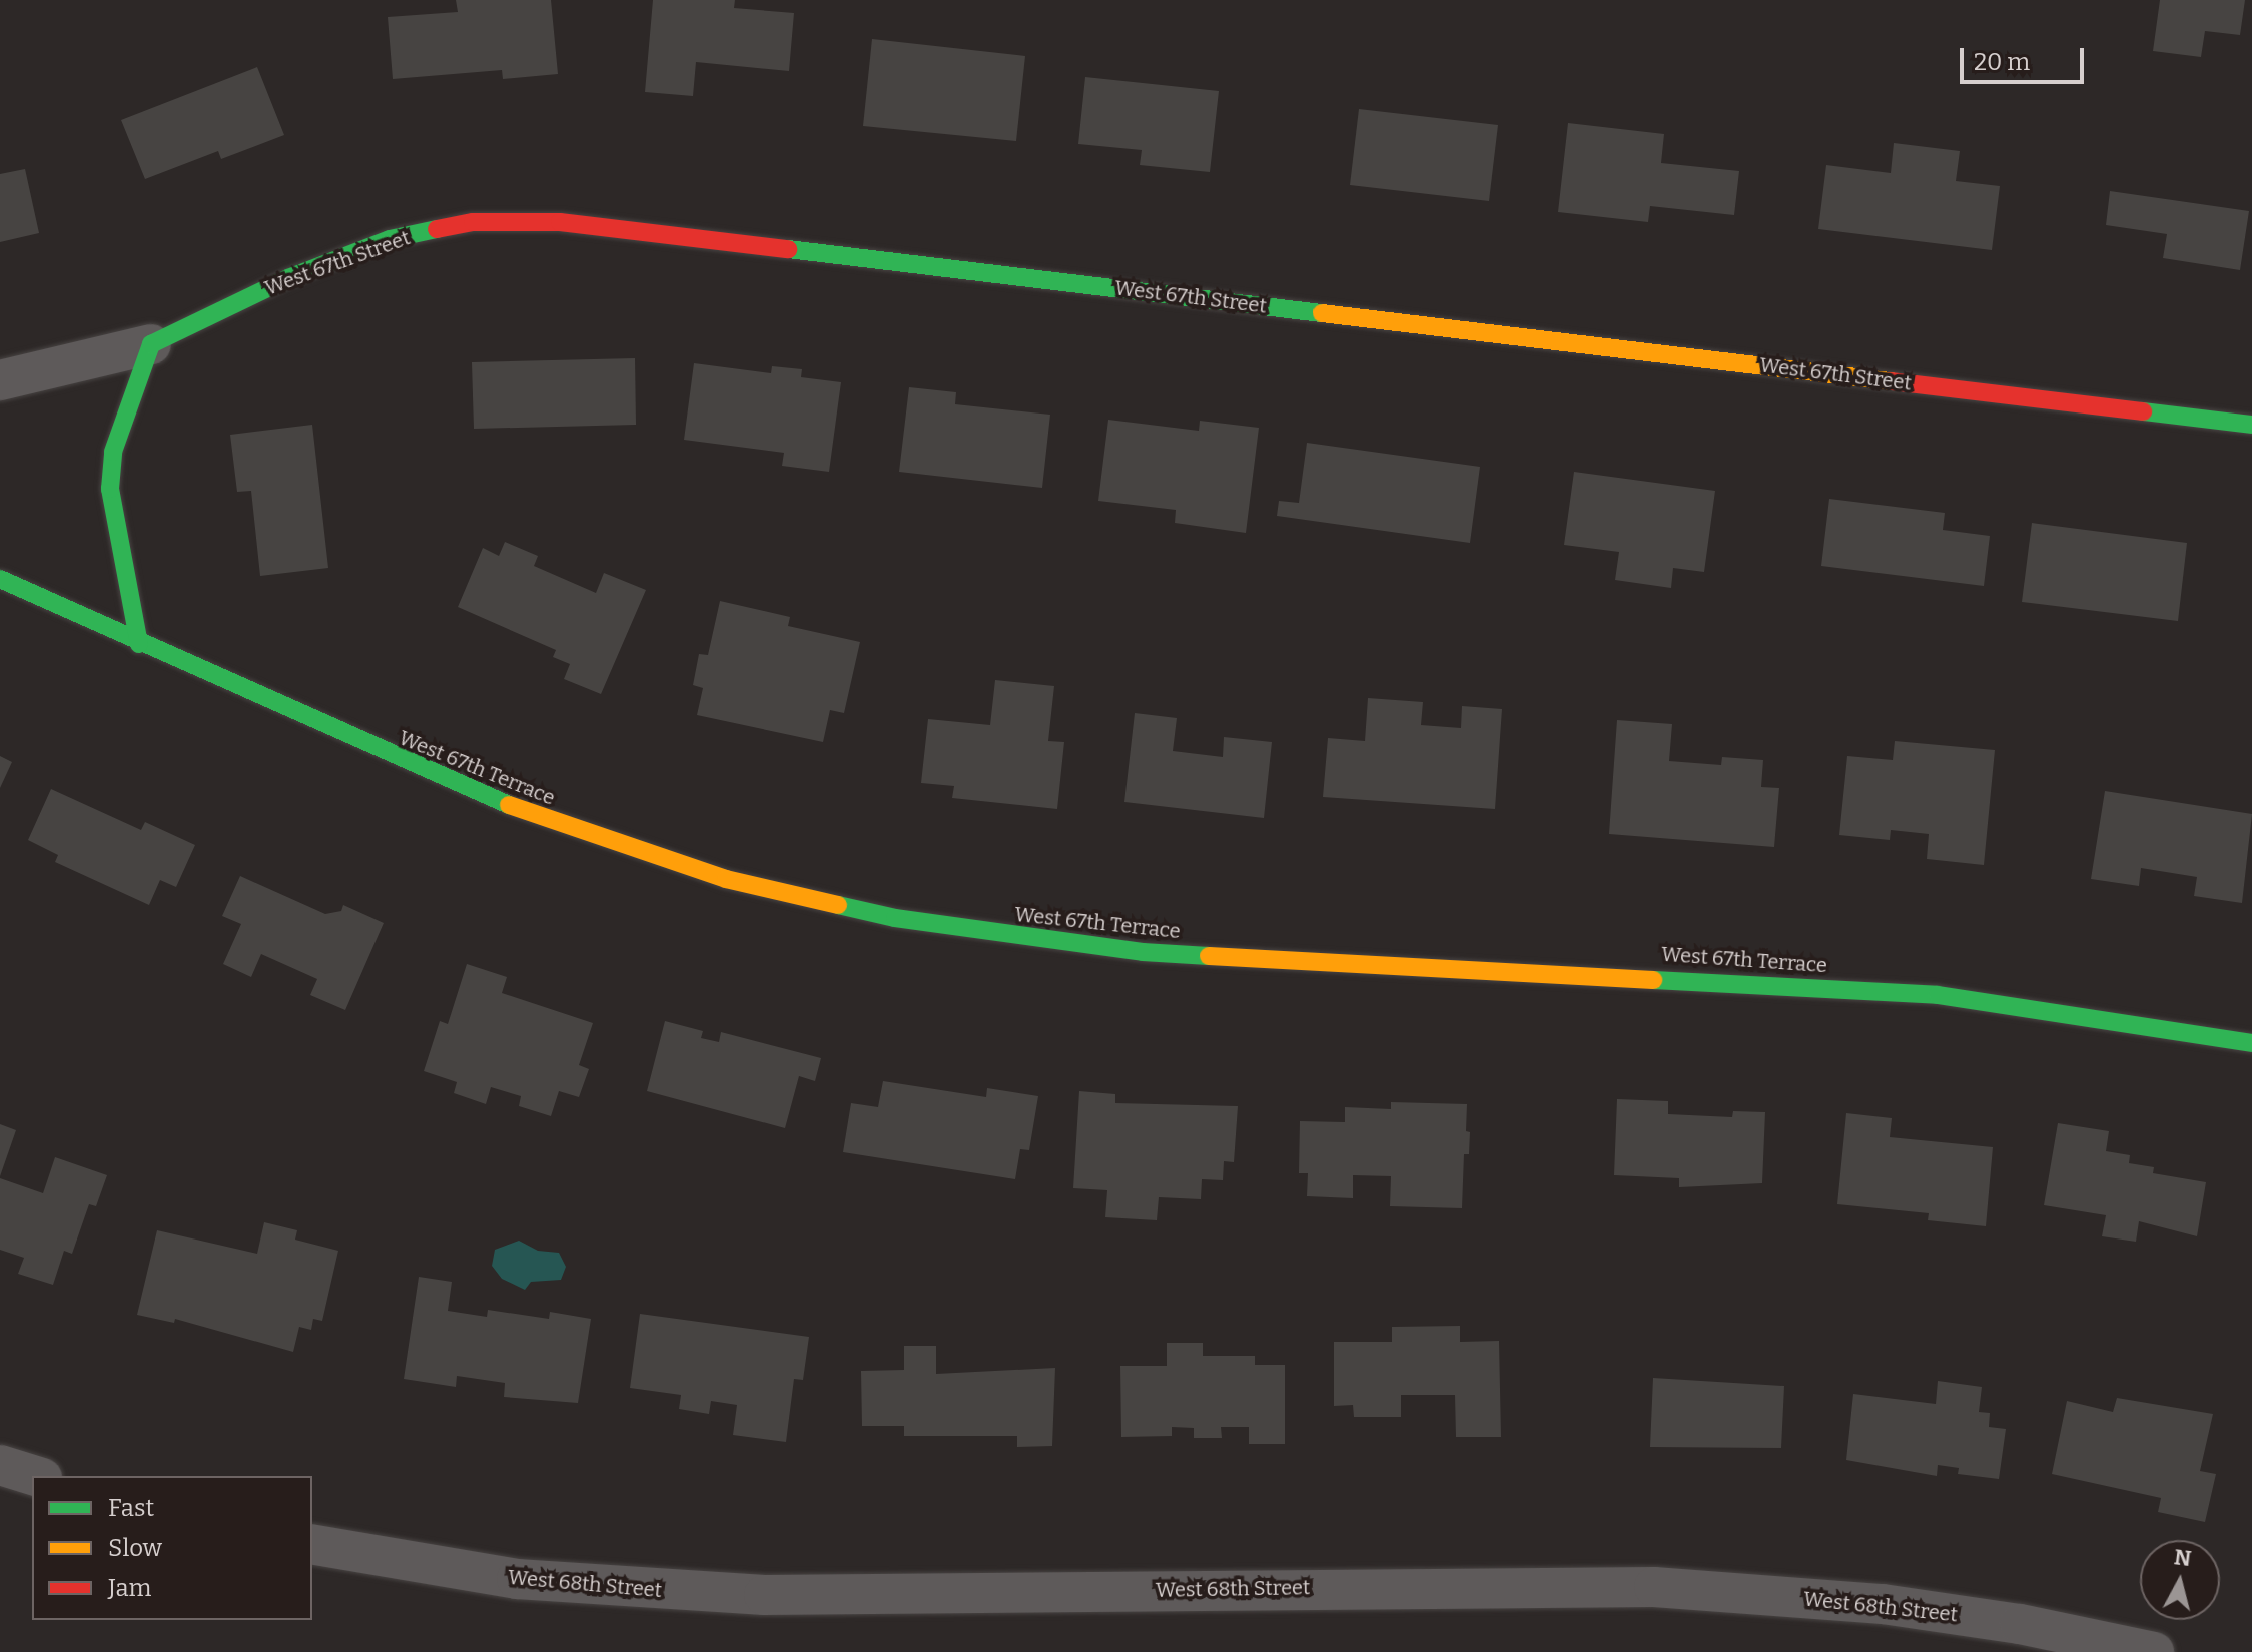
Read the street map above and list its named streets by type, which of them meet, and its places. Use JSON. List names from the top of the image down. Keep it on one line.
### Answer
{"streets":{"street":["West 67th Street","West 67th Terrace","West 68th Street"]},"legend":["Fast","Slow","Jam"],"scale_bar":"20 m","north":"top"}
